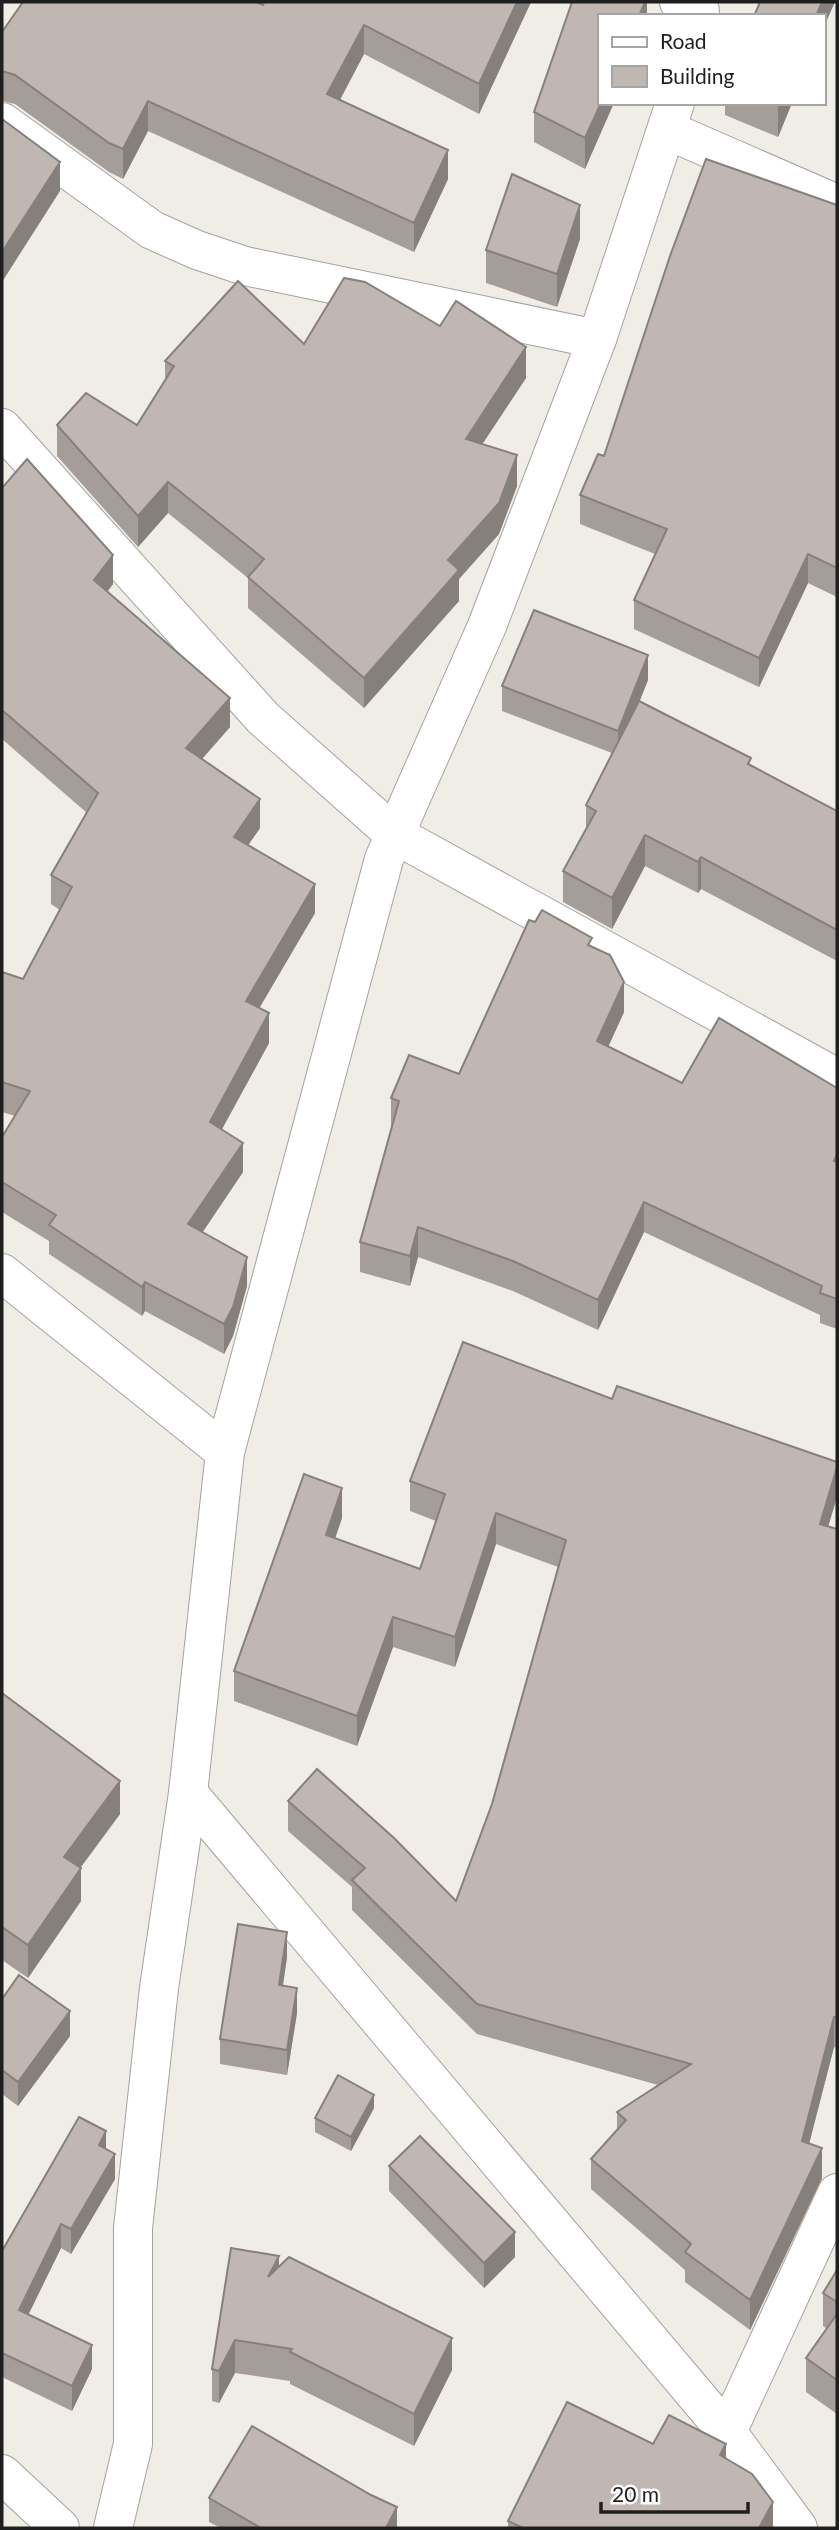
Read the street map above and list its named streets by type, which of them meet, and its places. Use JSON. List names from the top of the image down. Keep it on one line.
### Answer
{"legend":["Road","Building"],"scale_bar":"20 m"}
